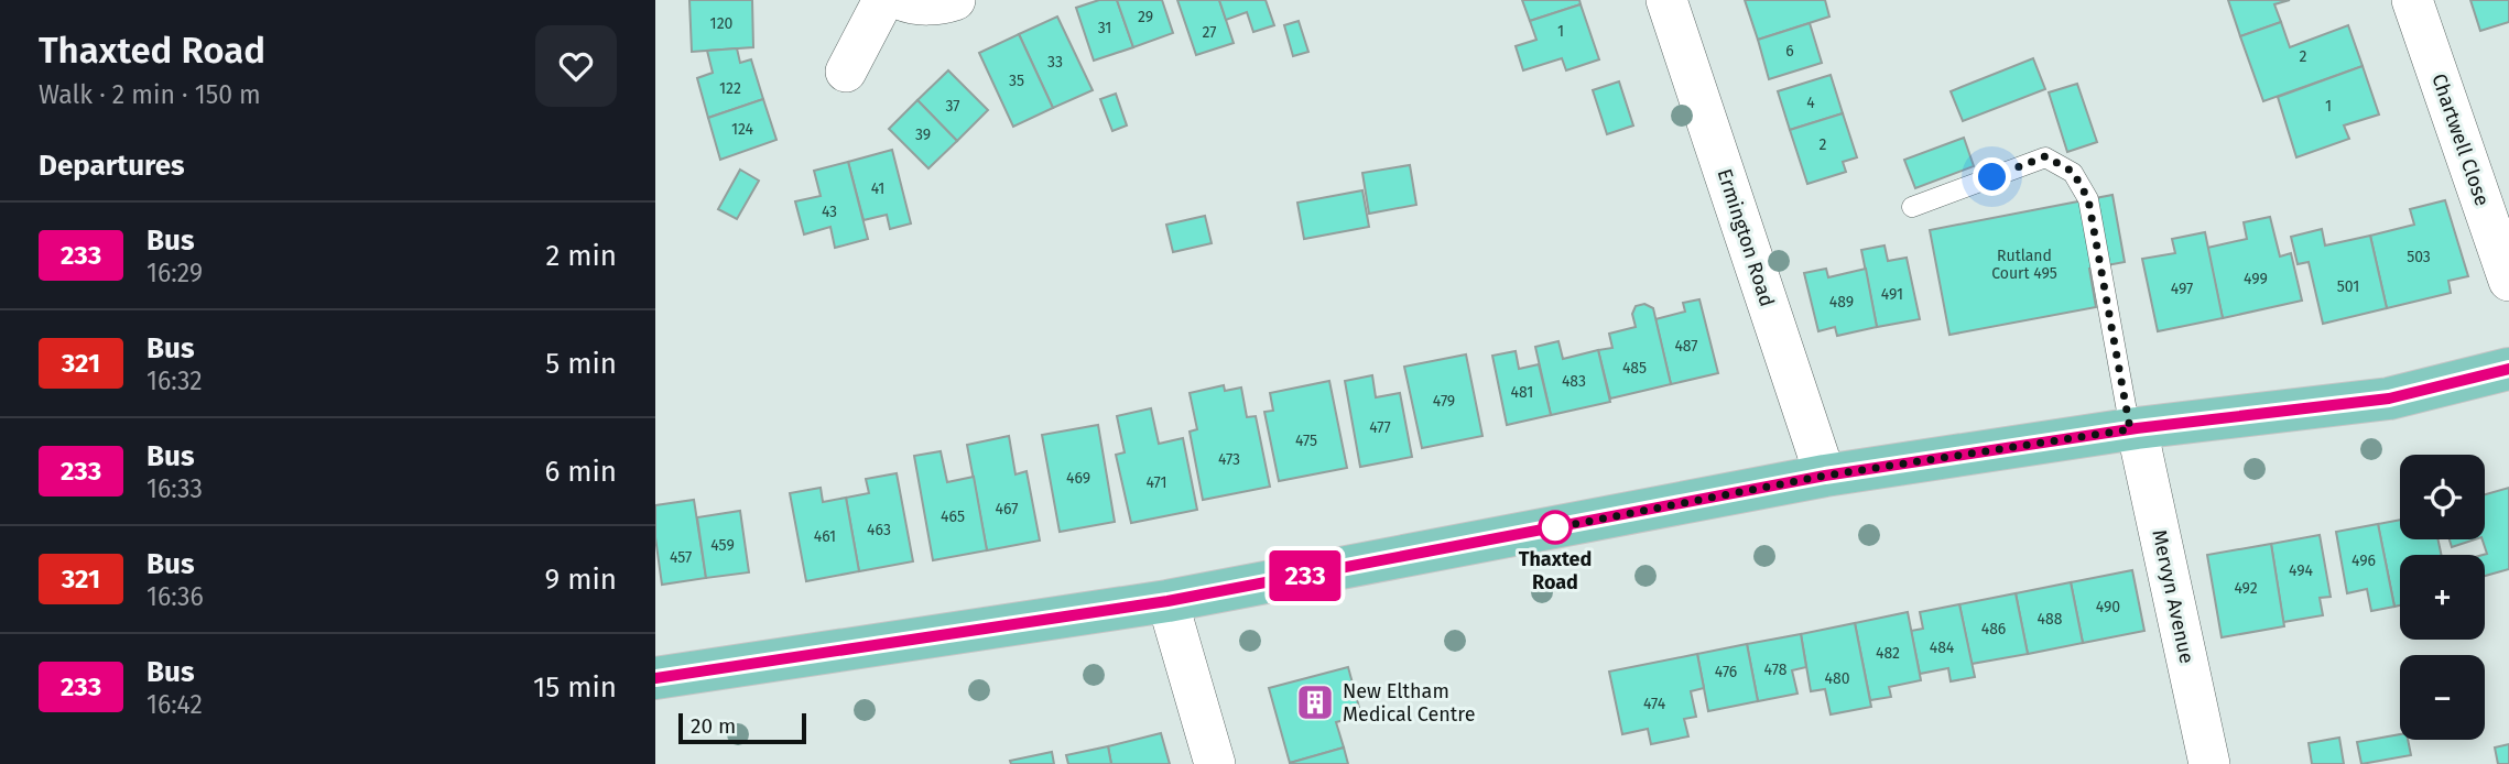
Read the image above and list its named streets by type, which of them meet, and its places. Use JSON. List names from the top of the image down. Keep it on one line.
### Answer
{"streets":{"street":["Chartwell Close","Ermington Road","Mervyn Avenue"]},"places":{"other":["Thaxted Road"],"building":["New Eltham Medical Centre"]},"lines":["bus line 233"],"house_numbers":["29","120","31","1","27","6","2","33","35","122","4","37","1","124","39","2","41","43","Rutland Court 495","503","499","501","497","491","489","487","485","483","481","479","477","475","473","469","471","467","465","463","461","459","457","496","494","492","490","488","486","484","482","478","476","480","474"],"scale_bar":"20 m","page":{"heading":[["Thaxted Road","Walk · 2 min · 150 m"],"Departures"],"on_map":"233","list":[{"mark":"233","name":"Bus","note":"16:29","value":"2 min"},{"mark":"321","name":"Bus","note":"16:32","value":"5 min"},{"mark":"233","name":"Bus","note":"16:33","value":"6 min"},{"mark":"321","name":"Bus","note":"16:36","value":"9 min"},{"mark":"233","name":"Bus","note":"16:42","value":"15 min"}],"map_buttons":["+","−"],"scale":"20 m"}}
